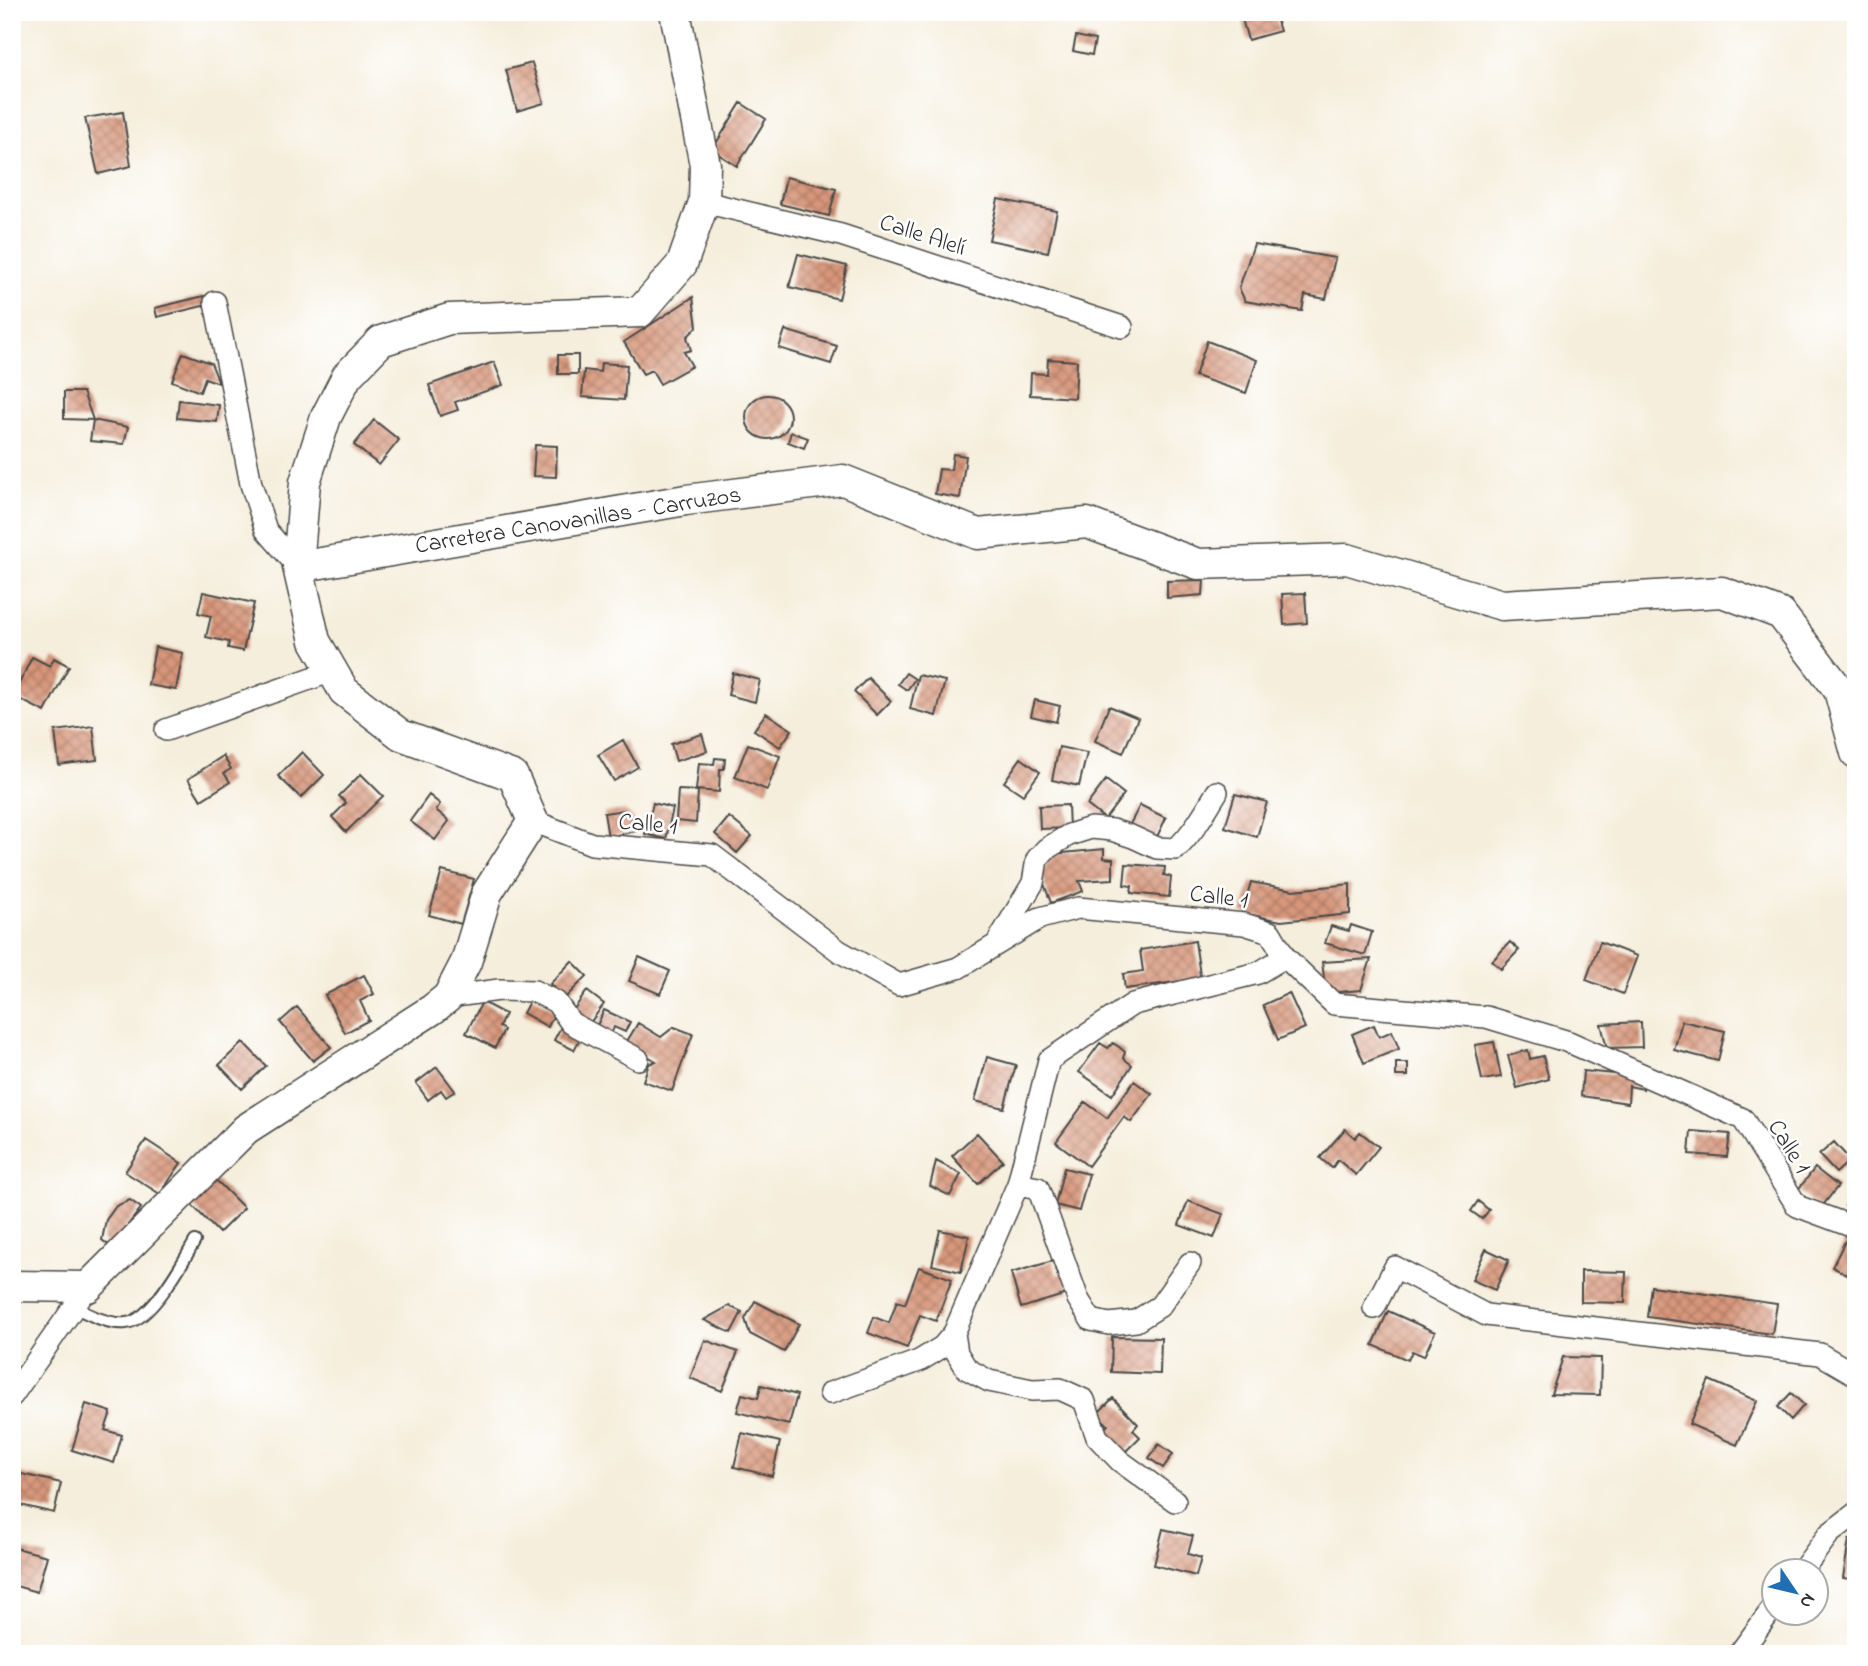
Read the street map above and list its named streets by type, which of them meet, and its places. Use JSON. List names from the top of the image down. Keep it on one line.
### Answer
{"streets":{"street":["Calle Alelí","Carretera Canovanillas - Carruzos","Calle 1"]},"north":"bottom right"}
